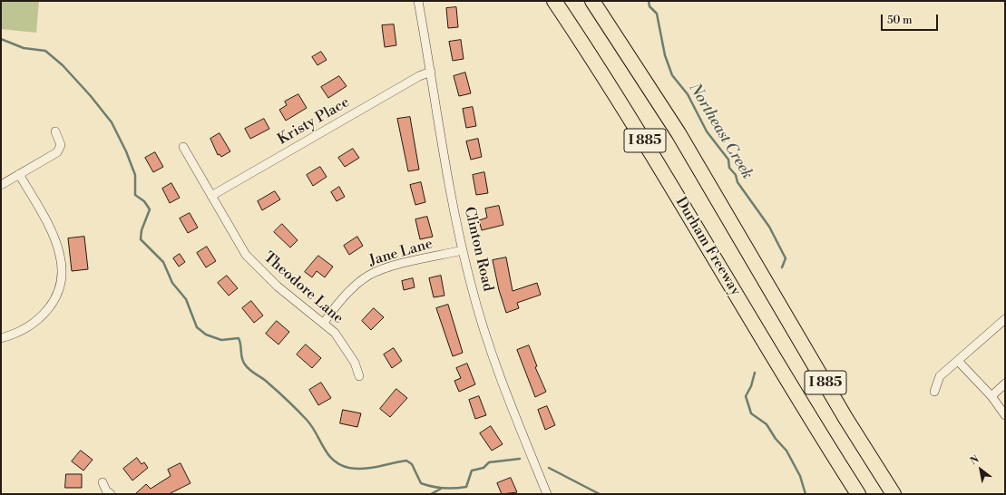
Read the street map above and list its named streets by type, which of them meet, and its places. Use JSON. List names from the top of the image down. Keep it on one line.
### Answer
{"streets":{"highway":["I 885","Durham Freeway"],"street":["Kristy Place","Clinton Road","Jane Lane","Theodore Lane"]},"crossings":[["Kristy Place","Clinton Road"],["Kristy Place","Theodore Lane"],["Clinton Road","Jane Lane"],["Jane Lane","Theodore Lane"]],"water":["Northeast Creek"],"scale_bar":"50 m","north":"top left"}
